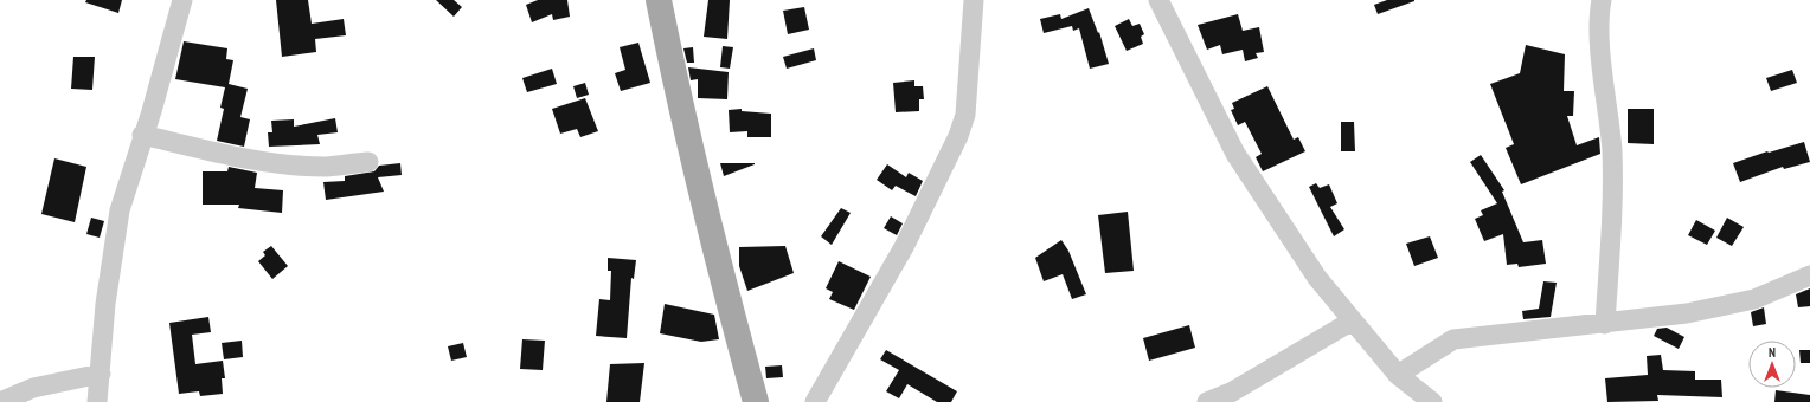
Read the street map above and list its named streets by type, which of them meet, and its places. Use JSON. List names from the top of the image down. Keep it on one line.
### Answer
{"north":"top"}
